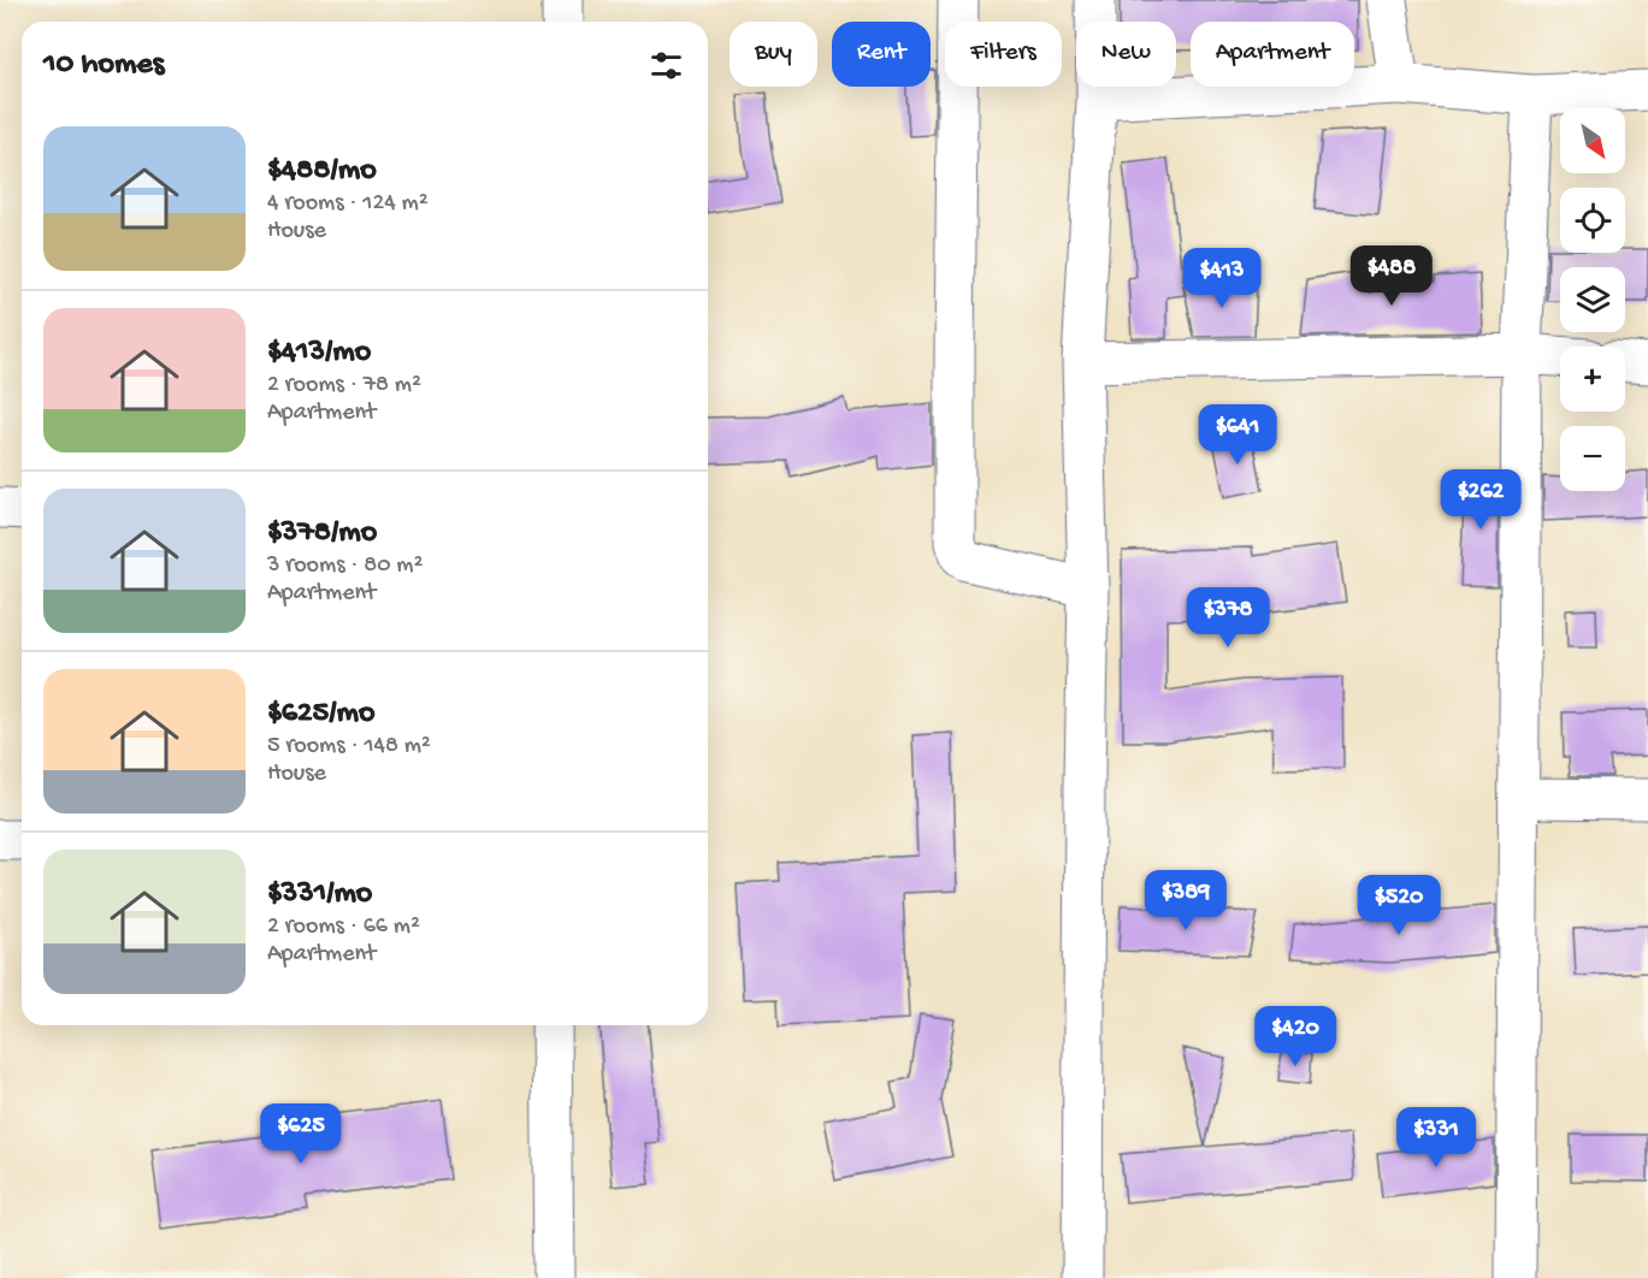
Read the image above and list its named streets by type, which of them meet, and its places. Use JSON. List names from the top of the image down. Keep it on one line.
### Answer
{"north":"bottom right","page":{"chip":["Buy","Rent","Filters","New","Apartment"],"heading":"10 homes","map_buttons":["+","−"],"list":[{"name":"$488/mo","note":"4 rooms · 124 m² · House"},{"name":"$413/mo","note":"2 rooms · 78 m² · Apartment"},{"name":"$378/mo","note":"3 rooms · 80 m² · Apartment"},{"name":"$625/mo","note":"5 rooms · 148 m² · House"},{"name":"$331/mo","note":"2 rooms · 66 m² · Apartment"}],"price":["$488","$413","$641","$262","$378","$389","$520","$420","$625","$331"]}}
